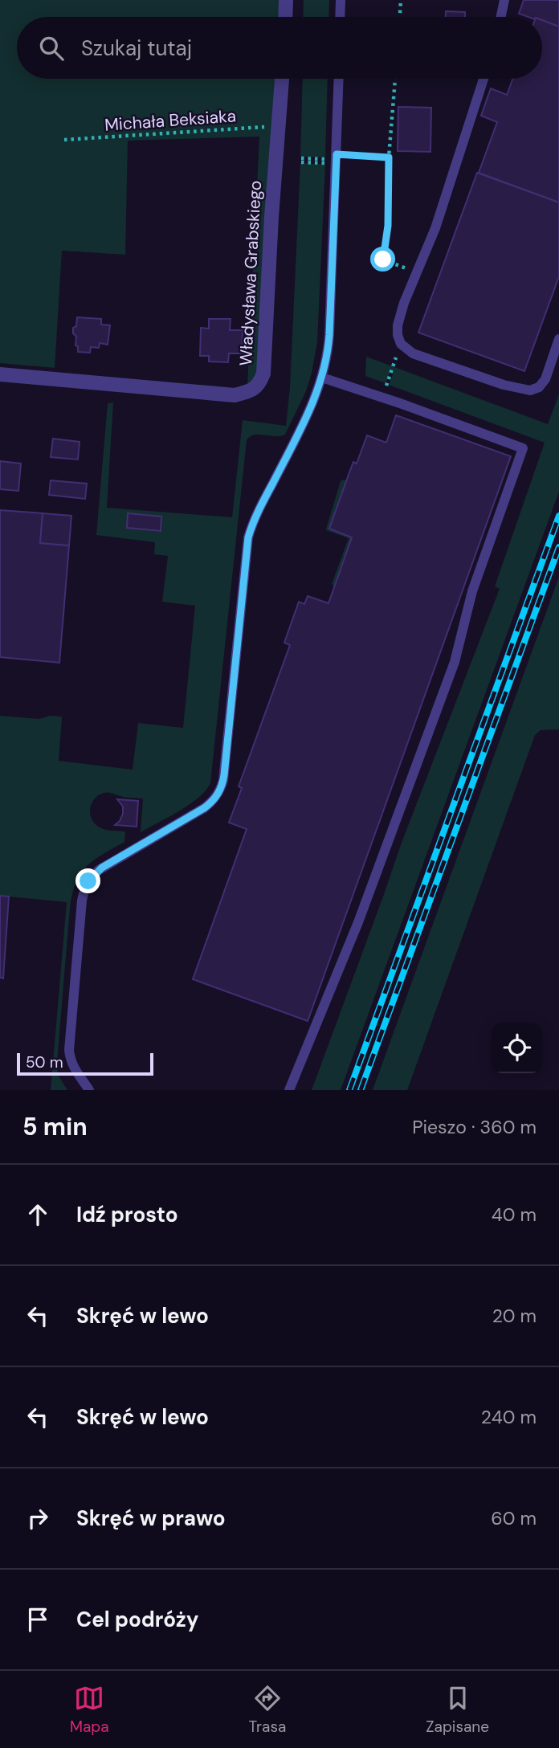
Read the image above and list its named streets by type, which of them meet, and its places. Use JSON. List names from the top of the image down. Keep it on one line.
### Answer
{"streets":{"street":["Władysława Grabskiego"],"path":["Michała Beksiaka"]},"crossings":[["Michała Beksiaka","Władysława Grabskiego"]],"scale_bar":"50 m","page":{"search":"Szukaj tutaj","scale":"50 m","heading":["5 min","Pieszo · 360 m"],"list":[["Idź prosto","40 m"],["Skręć w lewo","20 m"],["Skręć w lewo","240 m"],["Skręć w prawo","60 m"],"Cel podróży"],"nav":["Mapa","Trasa","Zapisane"]}}
